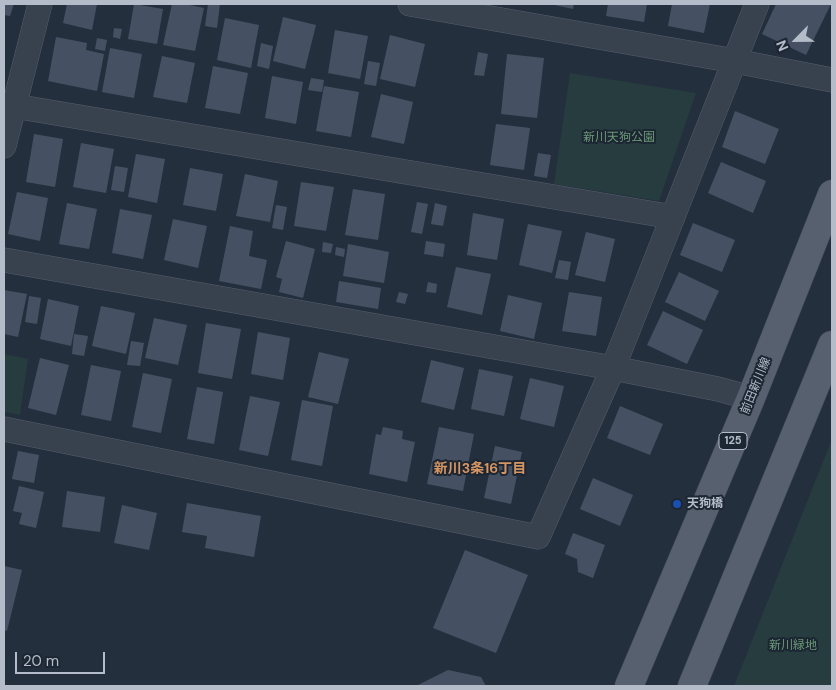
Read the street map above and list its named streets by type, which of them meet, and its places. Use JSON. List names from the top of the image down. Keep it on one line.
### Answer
{"streets":{"main road":["前田新川線","125"]},"districts":["新川3条16丁目"],"parks":["新川天狗公園","新川緑地"],"places":["天狗橋"],"scale_bar":"20 m","north":"bottom left"}
